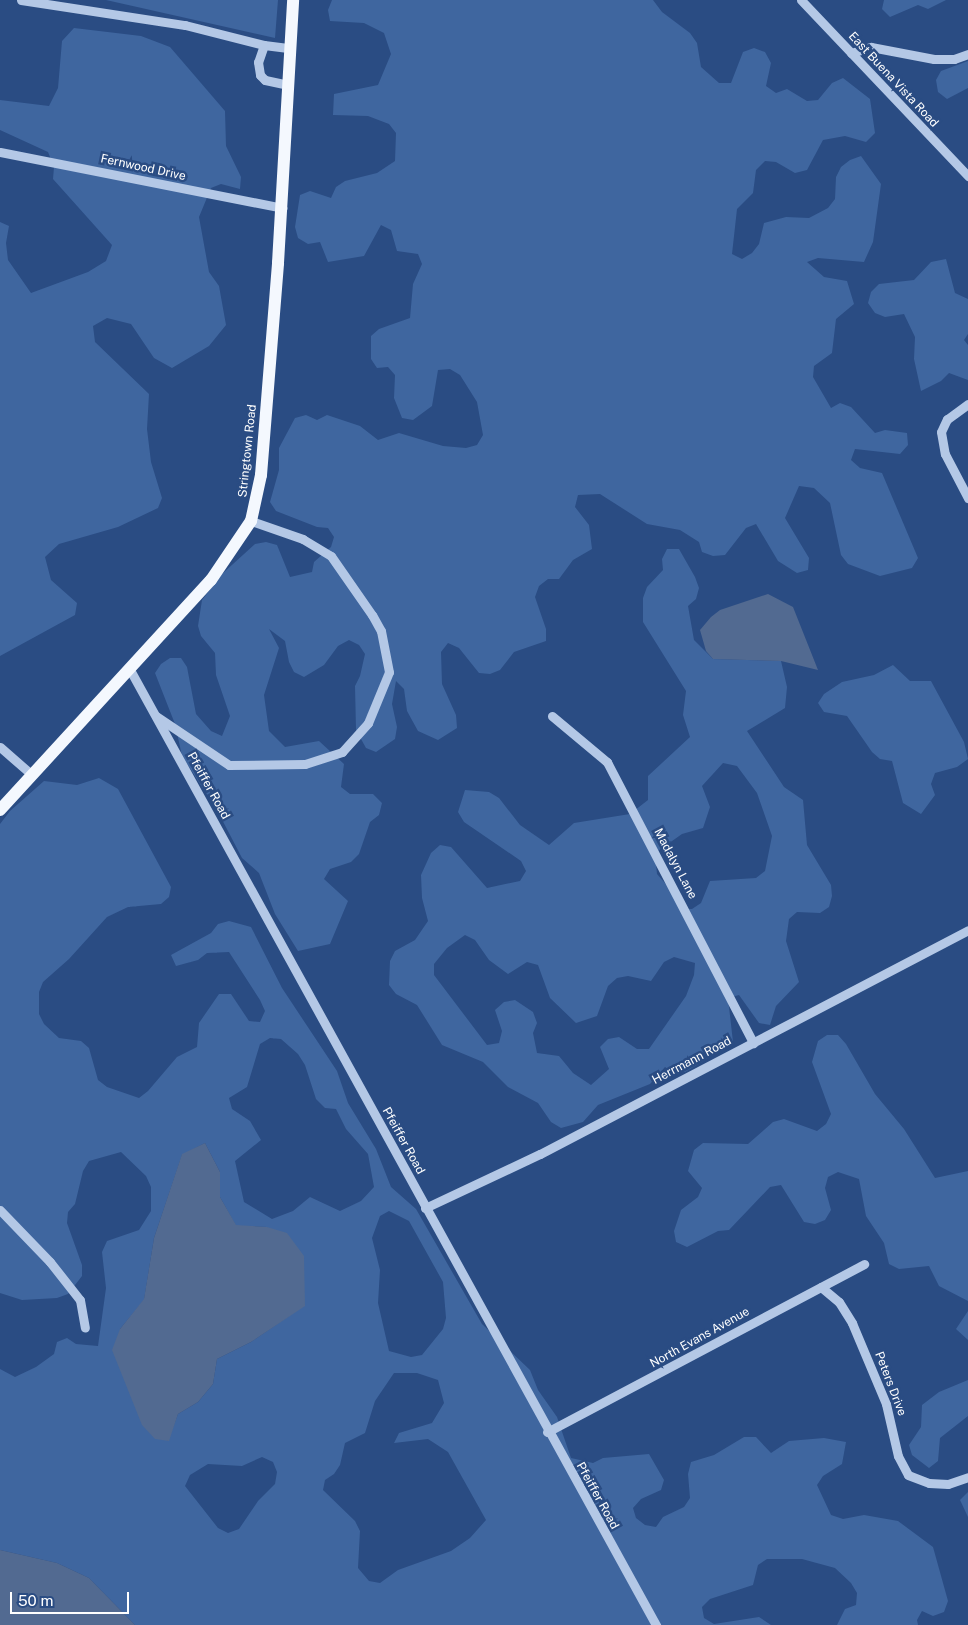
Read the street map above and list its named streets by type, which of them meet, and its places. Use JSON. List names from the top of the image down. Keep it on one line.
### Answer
{"streets":{"main road":["Stringtown Road"],"street":["East Buena Vista Road","Fernwood Drive","Pfeiffer Road","Madalyn Lane","Herrmann Road","North Evans Avenue","Peters Drive"]},"crossings":[["Fernwood Drive","Stringtown Road"],["Stringtown Road","Pfeiffer Road"],["Pfeiffer Road","Herrmann Road"],["Pfeiffer Road","North Evans Avenue"],["Madalyn Lane","Herrmann Road"],["North Evans Avenue","Peters Drive"]],"scale_bar":"50 m"}
